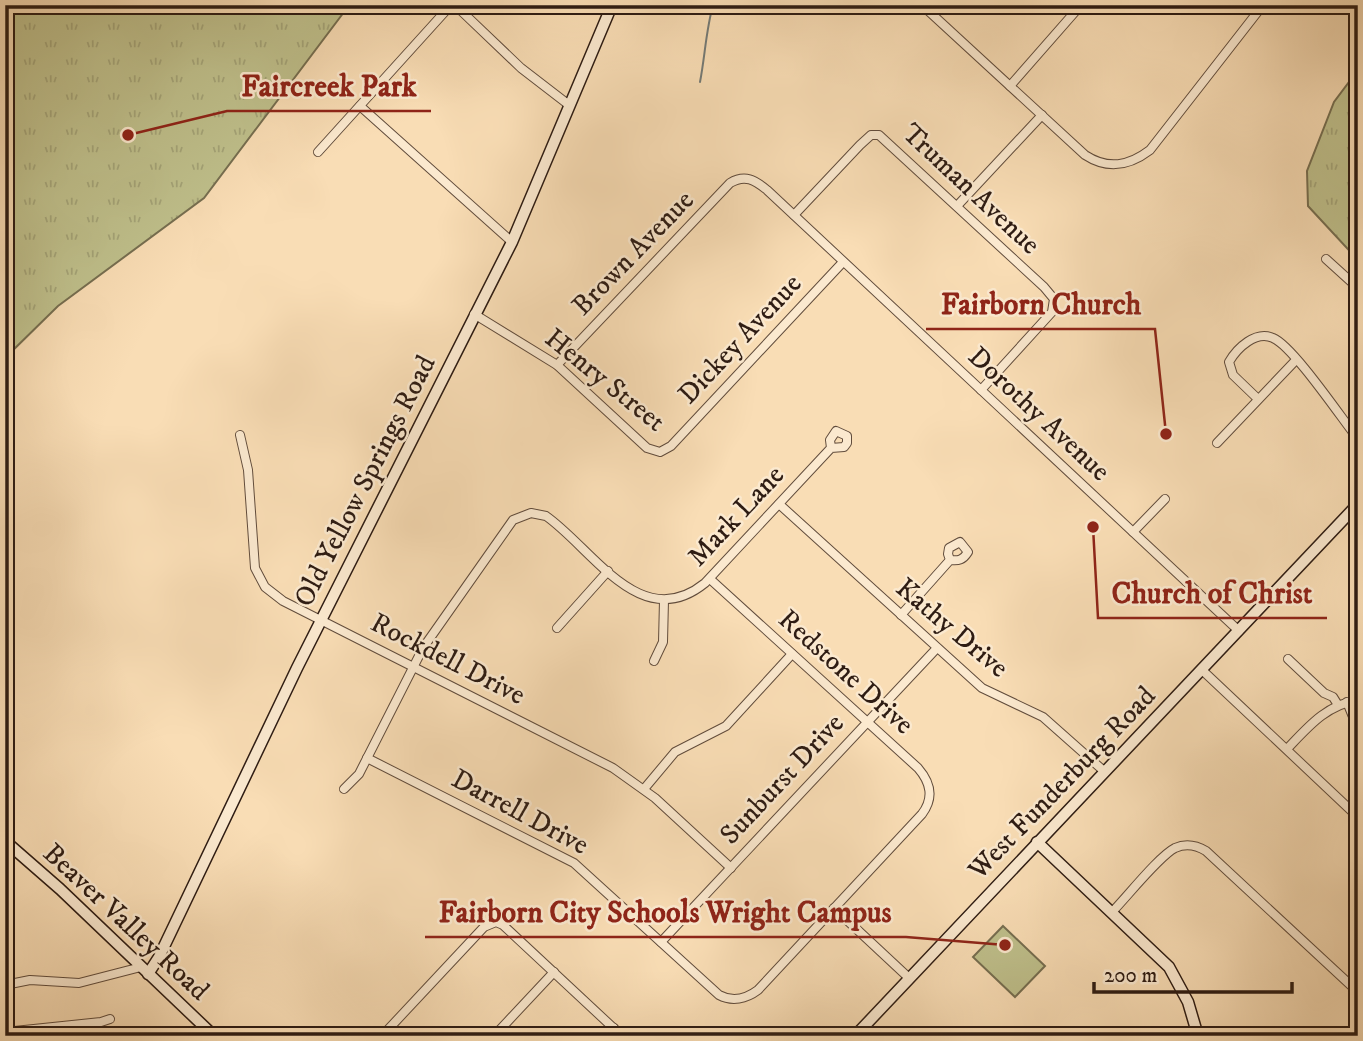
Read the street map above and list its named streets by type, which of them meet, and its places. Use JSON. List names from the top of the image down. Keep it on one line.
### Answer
{"streets":{"street":["Truman Avenue","Brown Avenue","Dickey Avenue","Henry Street","Dorothy Avenue","Old Yellow Springs Road","Mark Lane","Kathy Drive","Rockdell Drive","Redstone Drive","Sunburst Drive","West Funderburg Road","Darrell Drive","Beaver Valley Road"]},"crossings":[["Truman Avenue","Dorothy Avenue"],["Brown Avenue","Henry Street"],["Brown Avenue","Dorothy Avenue"],["Dickey Avenue","Henry Street"],["Dickey Avenue","Dorothy Avenue"],["Henry Street","Old Yellow Springs Road"],["Dorothy Avenue","West Funderburg Road"],["Old Yellow Springs Road","Rockdell Drive"],["Old Yellow Springs Road","Beaver Valley Road"],["Mark Lane","Kathy Drive"],["Mark Lane","Redstone Drive"],["Kathy Drive","Sunburst Drive"],["Kathy Drive","West Funderburg Road"],["Rockdell Drive","Sunburst Drive"],["Redstone Drive","Sunburst Drive"],["Redstone Drive","Darrell Drive"],["Sunburst Drive","Darrell Drive"]],"places":["Faircreek Park","Fairborn Church","Church of Christ","Fairborn City Schools Wright Campus"],"scale_bar":"200 m"}
